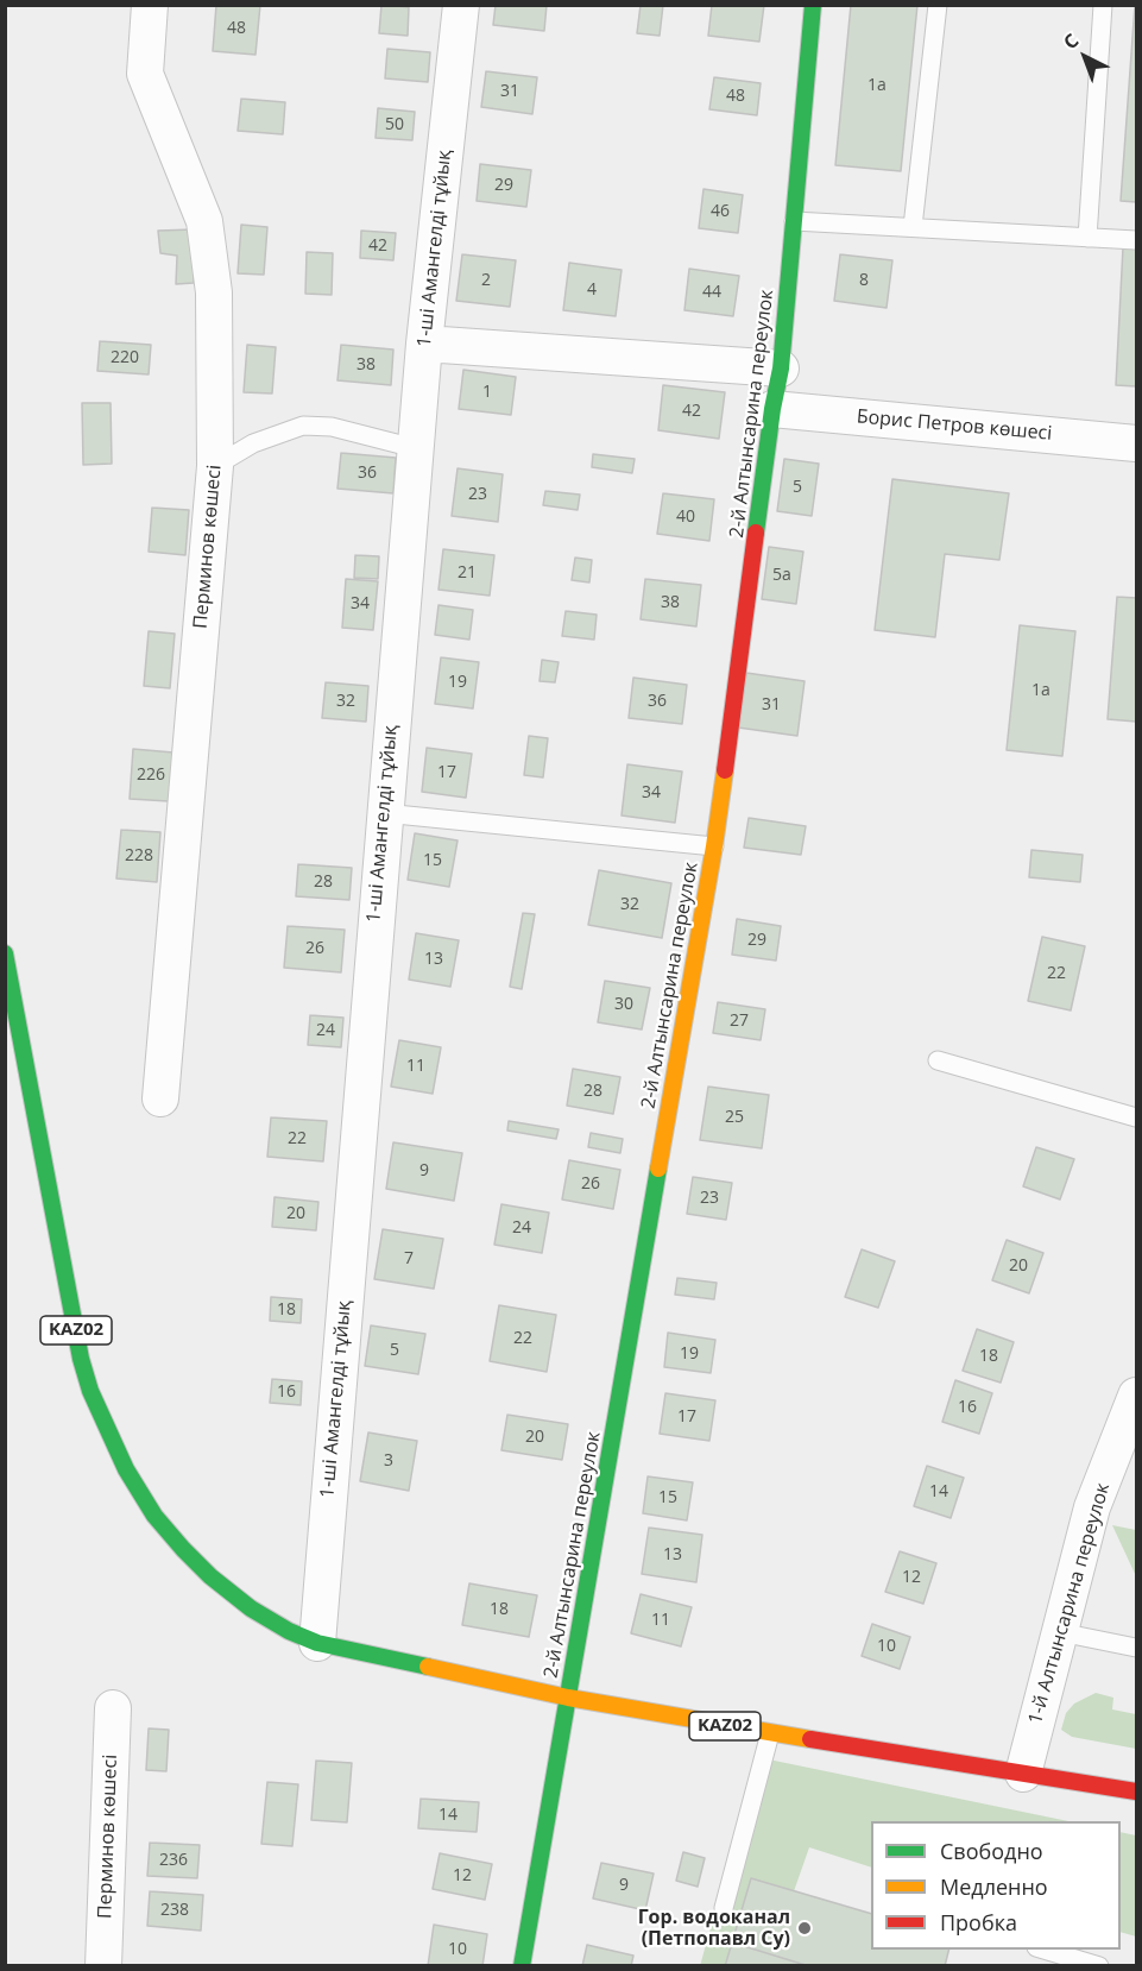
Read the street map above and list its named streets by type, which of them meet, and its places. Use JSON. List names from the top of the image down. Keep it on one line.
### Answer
{"streets":{"main road":["2-й Алтынсарина переулок","KAZ02"],"street":["1-ші Амангелді тұйық","Борис Петров көшесі","Перминов көшесі","1-й Алтынсарина переулок"]},"crossings":[["1-ші Амангелді тұйық","KAZ02"],["2-й Алтынсарина переулок","Борис Петров көшесі"],["2-й Алтынсарина переулок","KAZ02"],["KAZ02","1-й Алтынсарина переулок"]],"places":["Гор. водоканал (Петпопавл Су)"],"house_numbers":["48","1а","31","48","50","29","46","42","2","8","4","44","220","38","1","42","36","5","23","40","21","5а","38","34","19","1а","32","36","31","17","226","34","228","15","28","32","29","26","13","22","30","27","24","11","28","25","22","9","26","23","20","24","7","20","18","22","5","19","18","16","16","17","20","3","14","15","13","12","18","11","10","14","236","12","9","238","10"],"legend":["Свободно","Медленно","Пробка"],"north":"top left"}
